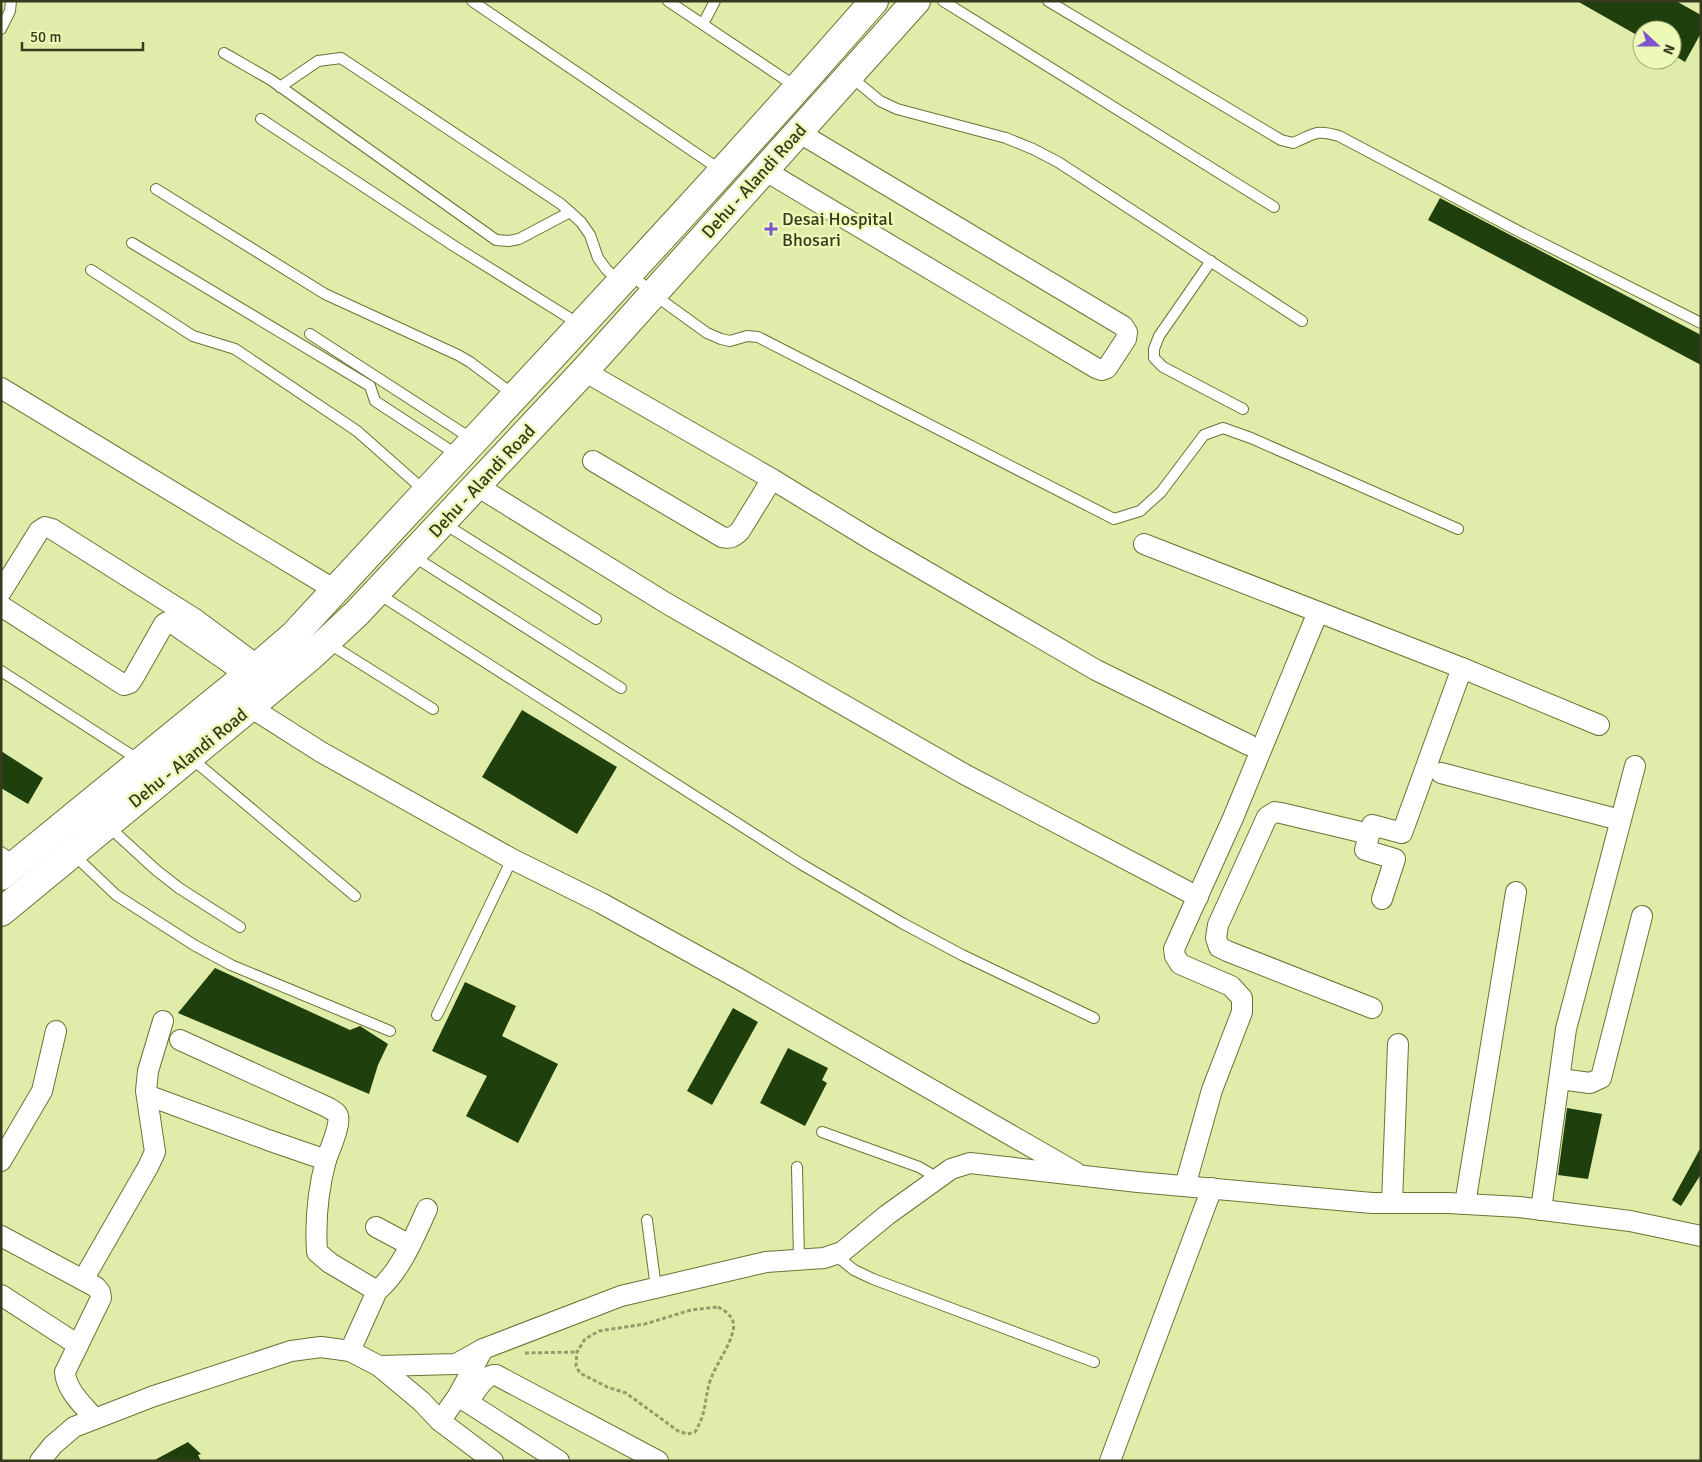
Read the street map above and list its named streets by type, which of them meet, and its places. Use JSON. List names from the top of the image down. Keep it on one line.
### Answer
{"streets":{"main road":["Dehu - Alandi Road"]},"places":{"health":["Desai Hospital Bhosari"]},"scale_bar":"50 m","north":"right"}
